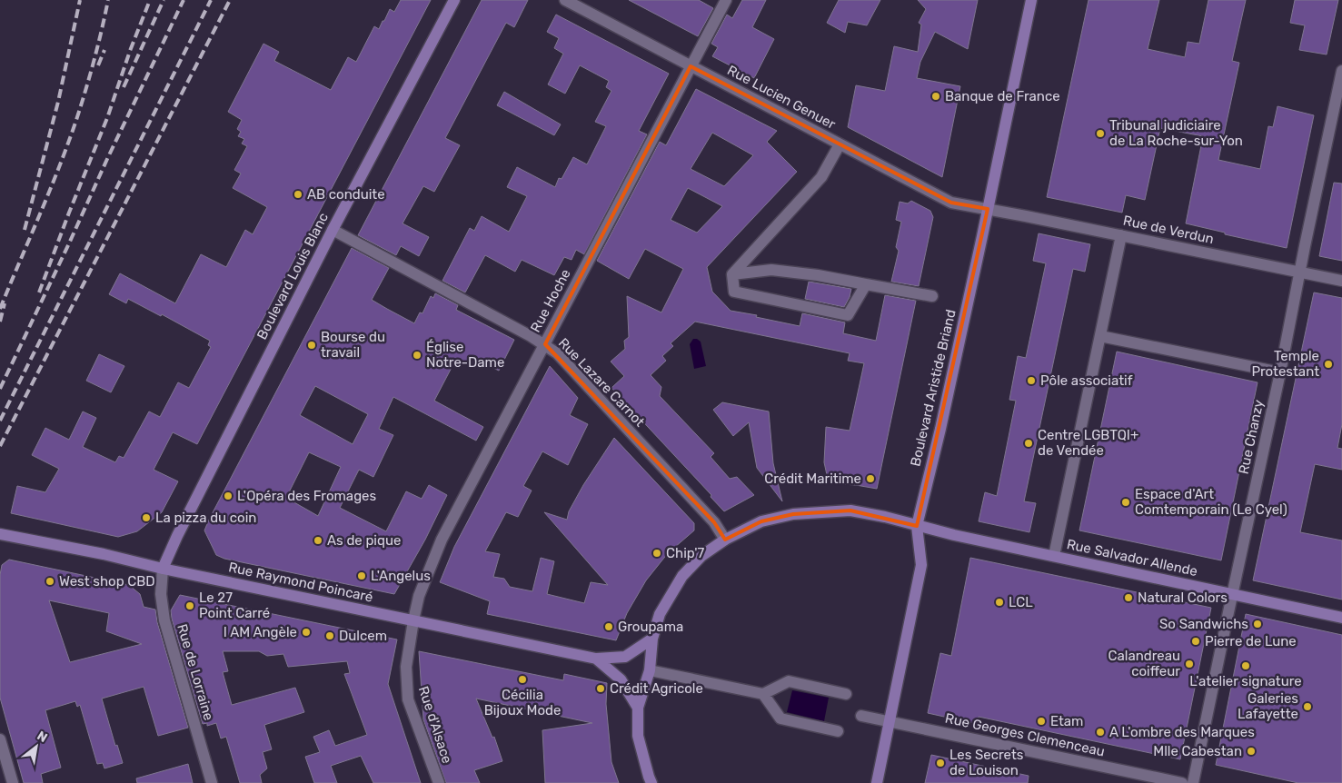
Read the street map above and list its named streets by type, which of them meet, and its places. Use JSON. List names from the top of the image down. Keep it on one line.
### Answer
{"streets":{"main road":["Boulevard Louis Blanc","Boulevard Aristide Briand","Rue Salvador Allende","Rue Raymond Poincaré"],"street":["Rue Lucien Genuer","Rue de Verdun","Rue Hoche","Rue Lazare Carnot","Rue Chanzy","Rue de Lorraine","Rue d'Alsace","Rue Georges Clemenceau"]},"crossings":[["Rue Lucien Genuer","Rue de Verdun"],["Rue Lucien Genuer","Rue Hoche"],["Rue Lucien Genuer","Boulevard Aristide Briand"],["Rue de Verdun","Boulevard Aristide Briand"],["Rue de Verdun","Rue Chanzy"],["Boulevard Louis Blanc","Rue Lazare Carnot"],["Boulevard Louis Blanc","Rue Raymond Poincaré"],["Boulevard Louis Blanc","Rue de Lorraine"],["Rue Hoche","Rue Lazare Carnot"],["Rue Hoche","Rue Raymond Poincaré"],["Rue Hoche","Rue d'Alsace"],["Rue Lazare Carnot","Rue Salvador Allende"],["Boulevard Aristide Briand","Rue Salvador Allende"],["Boulevard Aristide Briand","Rue Georges Clemenceau"],["Rue Chanzy","Rue Salvador Allende"],["Rue Salvador Allende","Rue Raymond Poincaré"],["Rue Raymond Poincaré","Rue de Lorraine"],["Rue Raymond Poincaré","Rue d'Alsace"]],"places":["Banque de France","Tribunal judiciaire de La Roche-sur-Yon","AB conduite","Bourse du travail","Église Notre-Dame","Temple Protestant","Pôle associatif","Centre LGBTQI+ de Vendée","Crédit Maritime","L'Opéra des Fromages","Espace d'Art Comtemporain (Le Cyel)","La pizza du coin","As de pique","Chip'7","L'Angelus","West shop CBD","Natural Colors","LCL","Le 27 Point Carré","So Sandwichs","Groupama","I AM Angèle","Dulcem","Pierre de Lune","Calandreau coiffeur","L'atelier signature","Cécilia Bijoux Mode","Crédit Agricole","Galeries Lafayette","Etam","A L'ombre des Marques","Mlle Cabestan","Les Secrets de Louison"],"north":"top right"}
